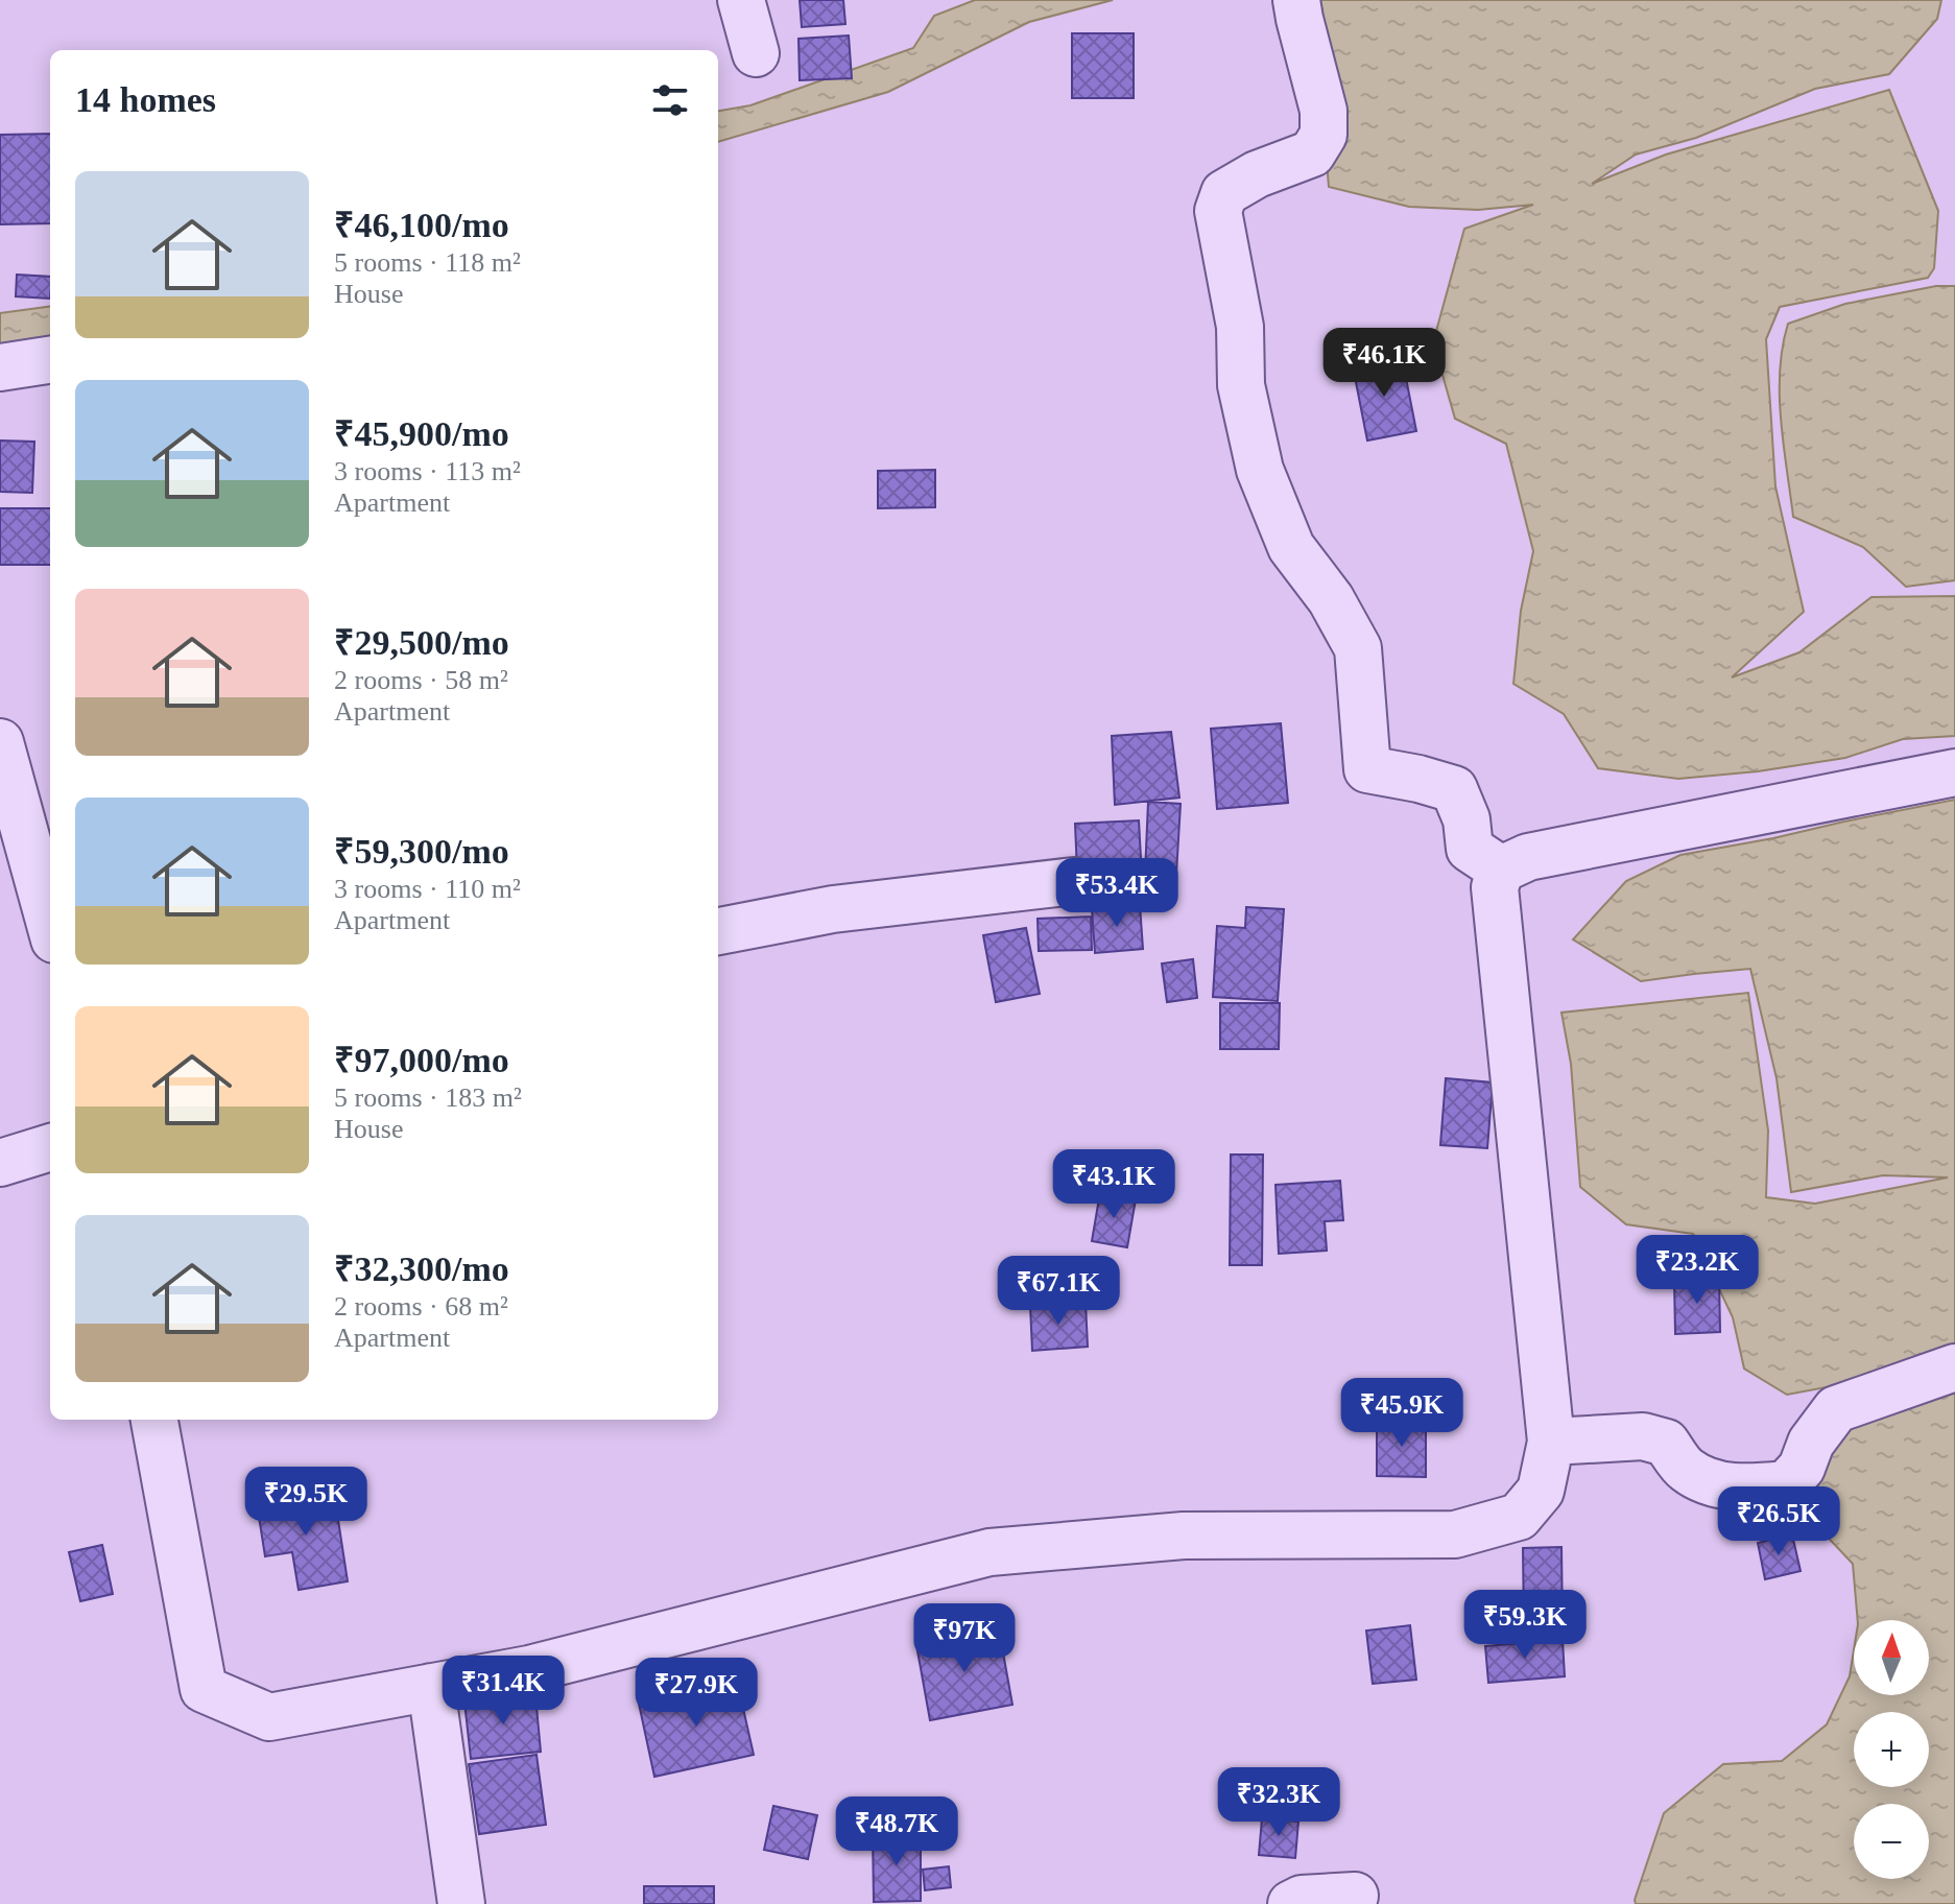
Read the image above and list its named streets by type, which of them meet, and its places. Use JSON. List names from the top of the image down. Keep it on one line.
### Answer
{"north":"top","page":{"heading":"14 homes","list":[{"name":"₹46,100/mo","note":"5 rooms · 118 m² · House"},{"name":"₹45,900/mo","note":"3 rooms · 113 m² · Apartment"},{"name":"₹29,500/mo","note":"2 rooms · 58 m² · Apartment"},{"name":"₹59,300/mo","note":"3 rooms · 110 m² · Apartment"},{"name":"₹97,000/mo","note":"5 rooms · 183 m² · House"},{"name":"₹32,300/mo","note":"2 rooms · 68 m² · Apartment"}],"price":["₹46.1K","₹53.4K","₹43.1K","₹23.2K","₹67.1K","₹45.9K","₹29.5K","₹26.5K","₹59.3K","₹97K","₹31.4K","₹27.9K","₹32.3K","₹48.7K"],"map_buttons":["+","−"]}}
